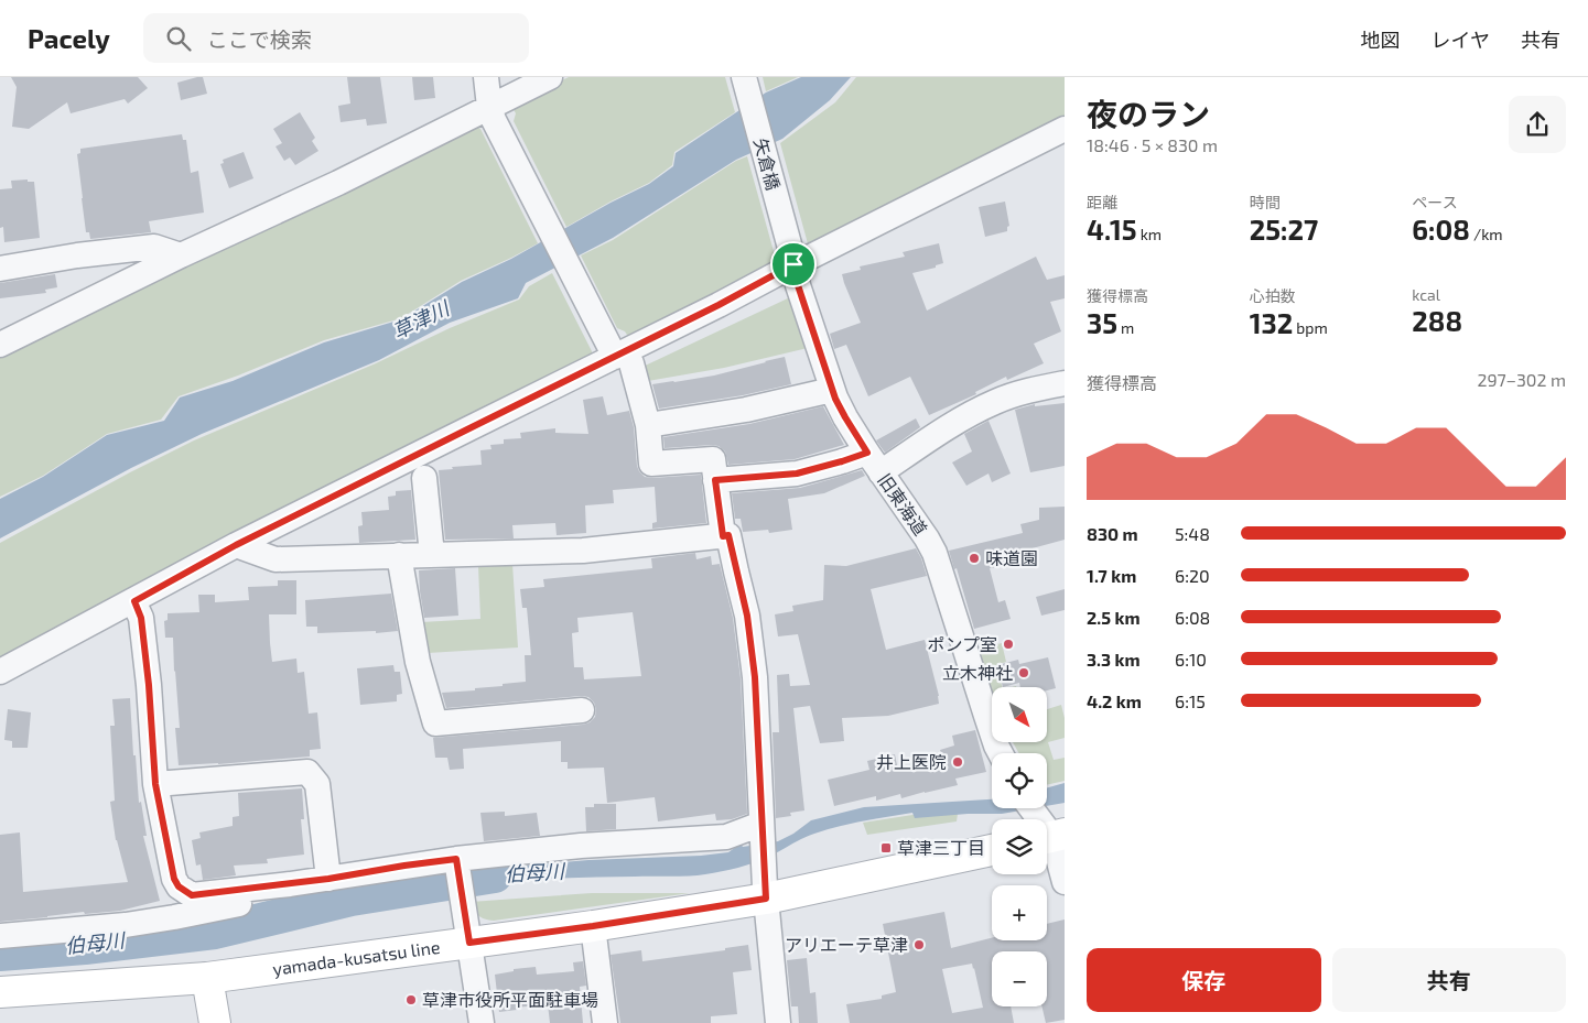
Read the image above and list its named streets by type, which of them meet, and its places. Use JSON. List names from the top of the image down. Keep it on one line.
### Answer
{"streets":{"main road":["yamada-kusatsu line"],"street":["矢倉橋","旧東海道"]},"crossings":[["矢倉橋","旧東海道"]],"water":["草津川","伯母川"],"places":{"other":["味道園","ポンプ室","立木神社","井上医院","アリエーテ草津","草津市役所平面駐車場"],"transit":["草津三丁目"]},"north":"bottom right","page":{"header":"Pacely","search":"ここで検索","nav":["地図","レイヤ","共有"],"heading":["夜のラン","18:46 · 5 × 830 m"],"stats":[["距離","4.15 km"],["時間","25:27"],["ペース","6:08 /km"],["獲得標高","35 m"],["心拍数","132 bpm"],["kcal","288"]],"chart":["獲得標高","297–302 m"],"list":[{"name":"830 m","note":"5:48"},{"name":"1.7 km","note":"6:20"},{"name":"2.5 km","note":"6:08"},{"name":"3.3 km","note":"6:10"},{"name":"4.2 km","note":"6:15"}],"map_buttons":["+","−"],"buttons":["保存","共有"]}}
